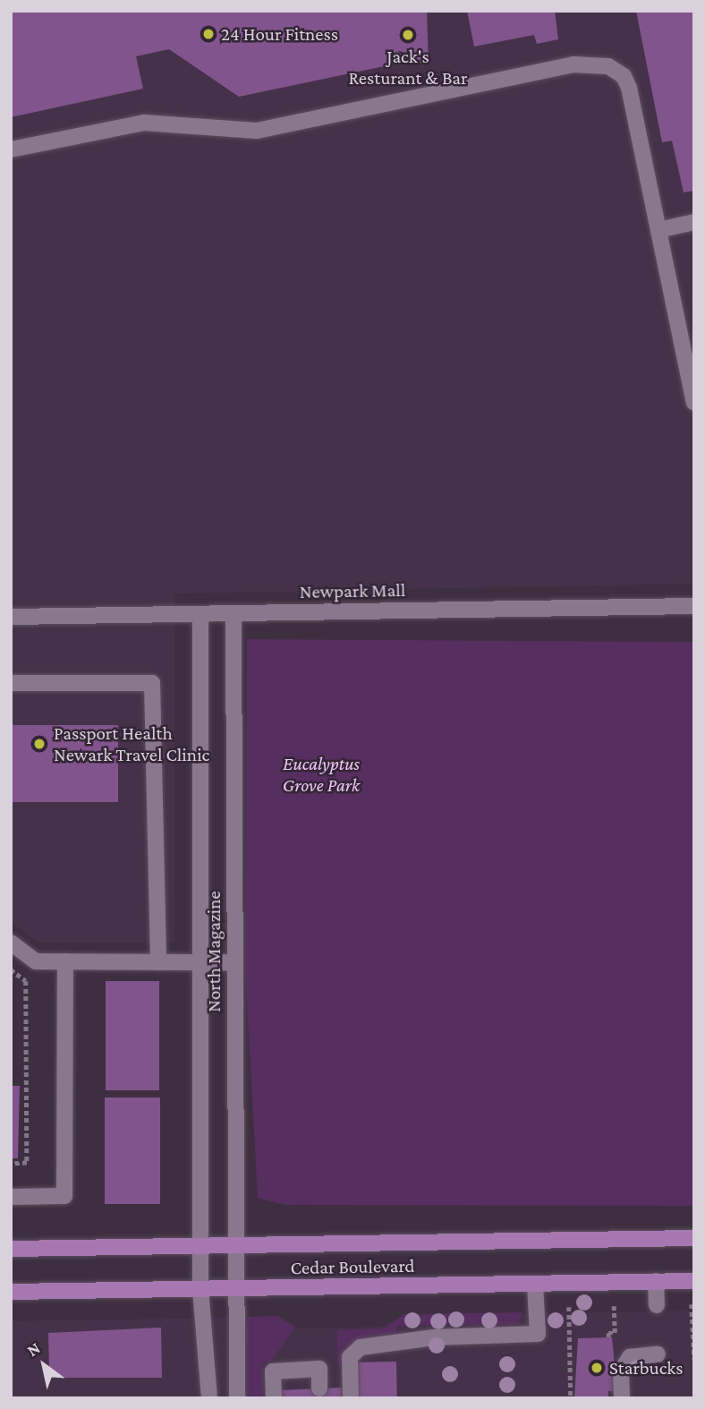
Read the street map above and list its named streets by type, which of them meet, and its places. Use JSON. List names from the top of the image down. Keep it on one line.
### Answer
{"streets":{"main road":["Cedar Boulevard"],"street":["Newpark Mall","North Magazine"]},"crossings":[["Newpark Mall","North Magazine"],["North Magazine","Cedar Boulevard"]],"parks":["Eucalyptus Grove Park"],"places":["24 Hour Fitness","Jack's Resturant & Bar","Passport Health Newark Travel Clinic","Starbucks"],"north":"top left"}
